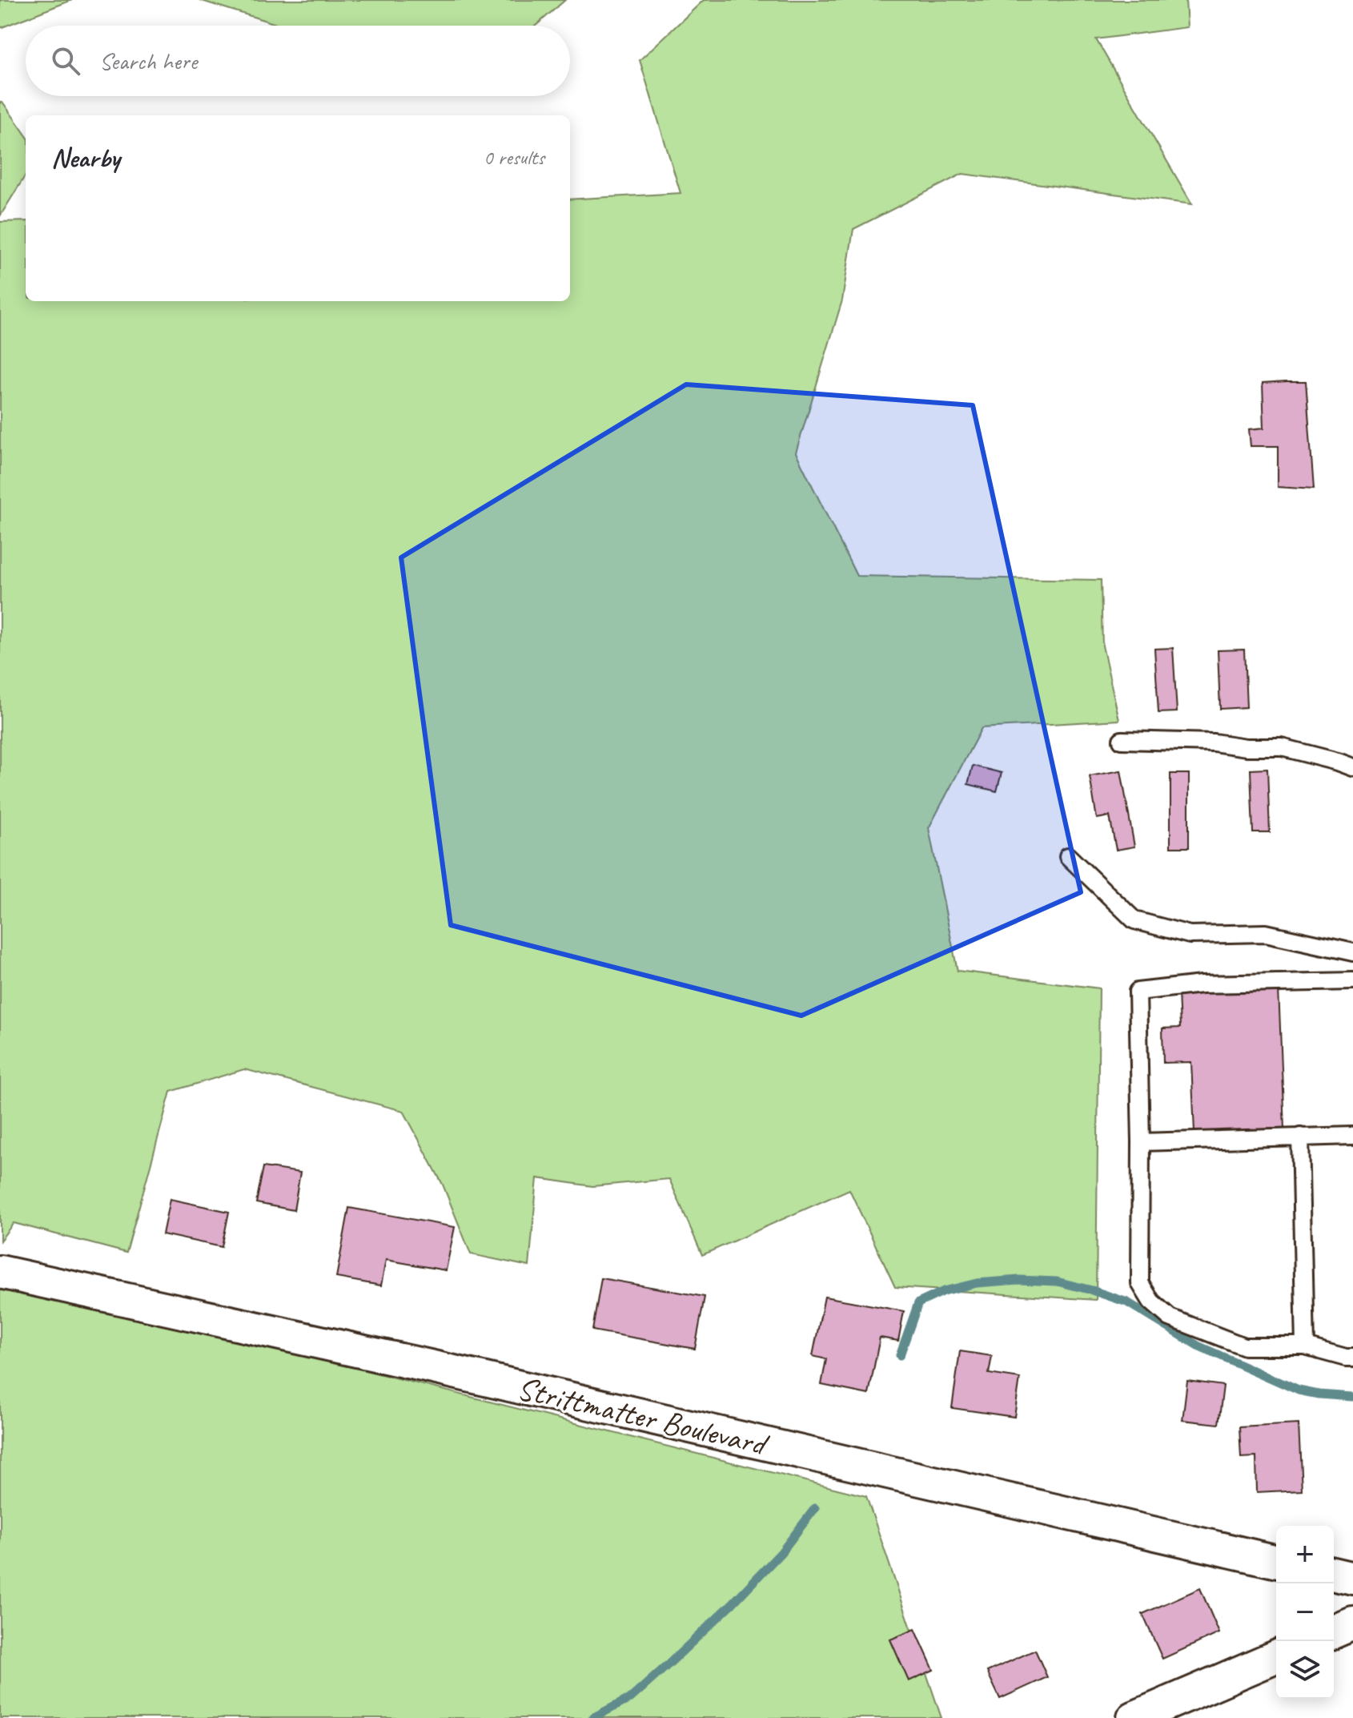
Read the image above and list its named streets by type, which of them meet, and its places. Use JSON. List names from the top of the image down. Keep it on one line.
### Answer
{"streets":{"street":["Strittmatter Boulevard"]},"page":{"search":"Search here","heading":["Nearby","0 results"],"map_buttons":["+","−"]}}
